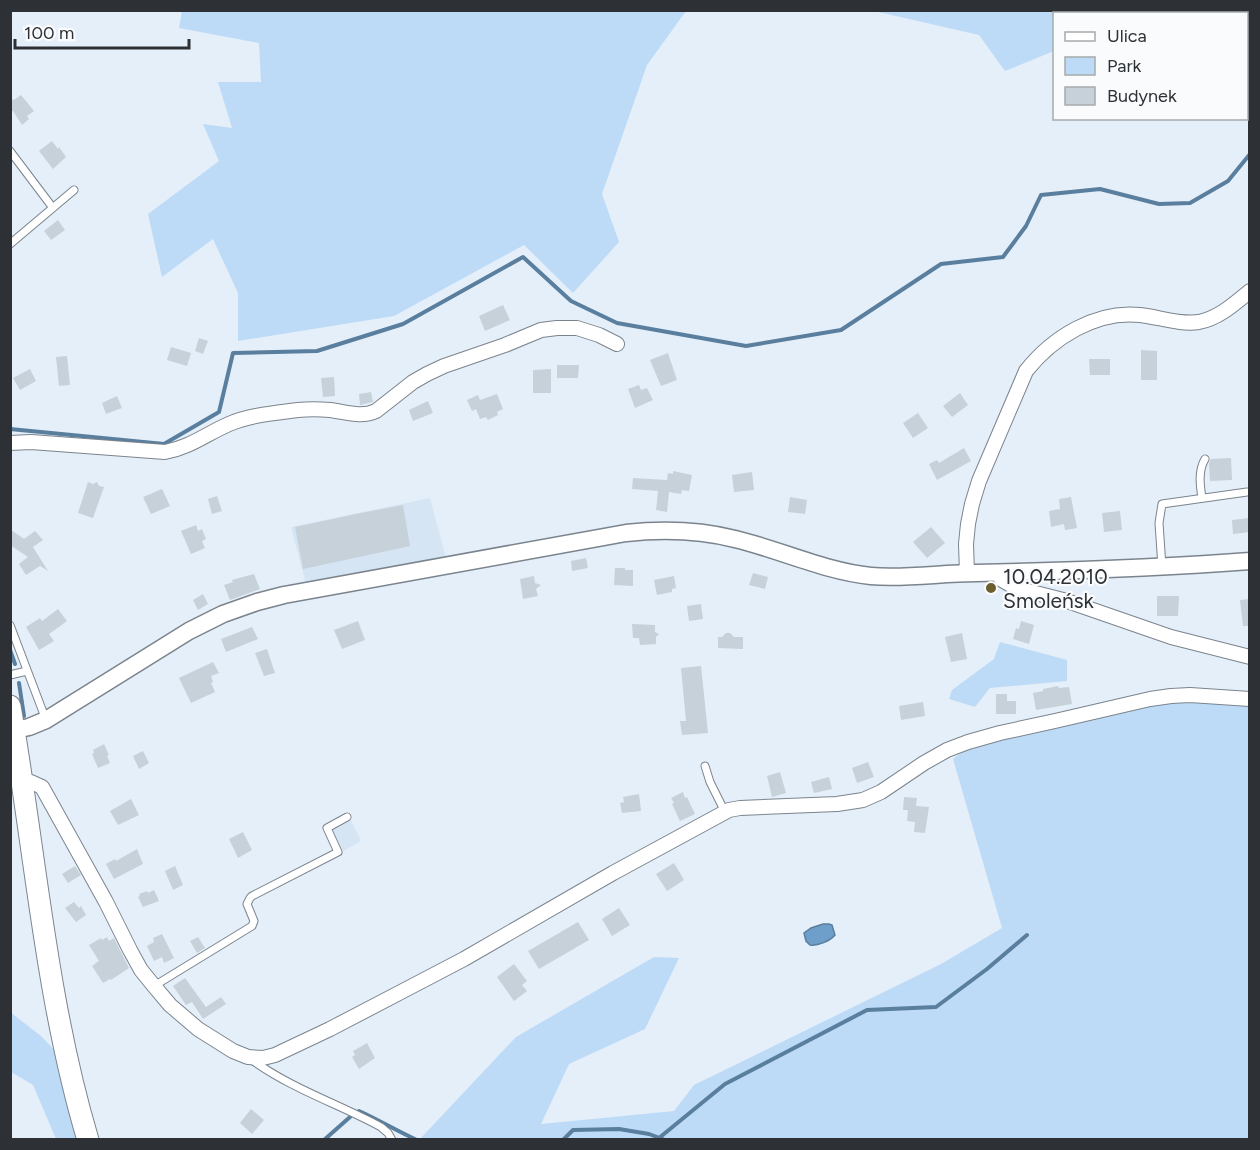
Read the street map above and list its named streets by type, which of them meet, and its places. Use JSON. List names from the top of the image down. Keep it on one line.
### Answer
{"places":["10.04.2010 Smoleńsk"],"legend":["Ulica","Park","Budynek"],"scale_bar":"100 m"}
